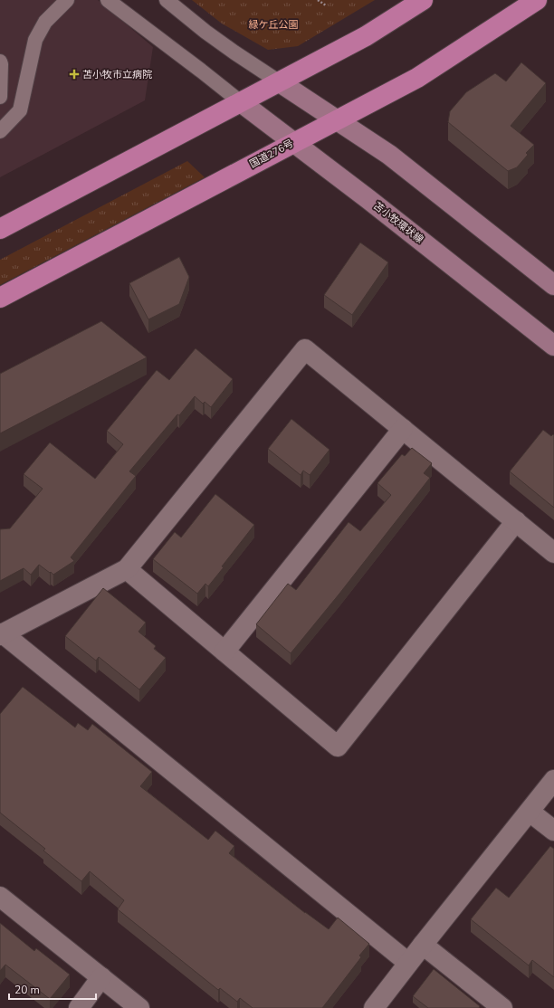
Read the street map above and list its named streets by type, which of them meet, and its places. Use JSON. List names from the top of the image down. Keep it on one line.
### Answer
{"streets":{"highway":["国道276号"],"main road":["苫小牧環状線"]},"crossings":[["国道276号","苫小牧環状線"]],"parks":["緑ケ丘公園"],"places":{"health":["苫小牧市立病院"]},"scale_bar":"20 m"}
